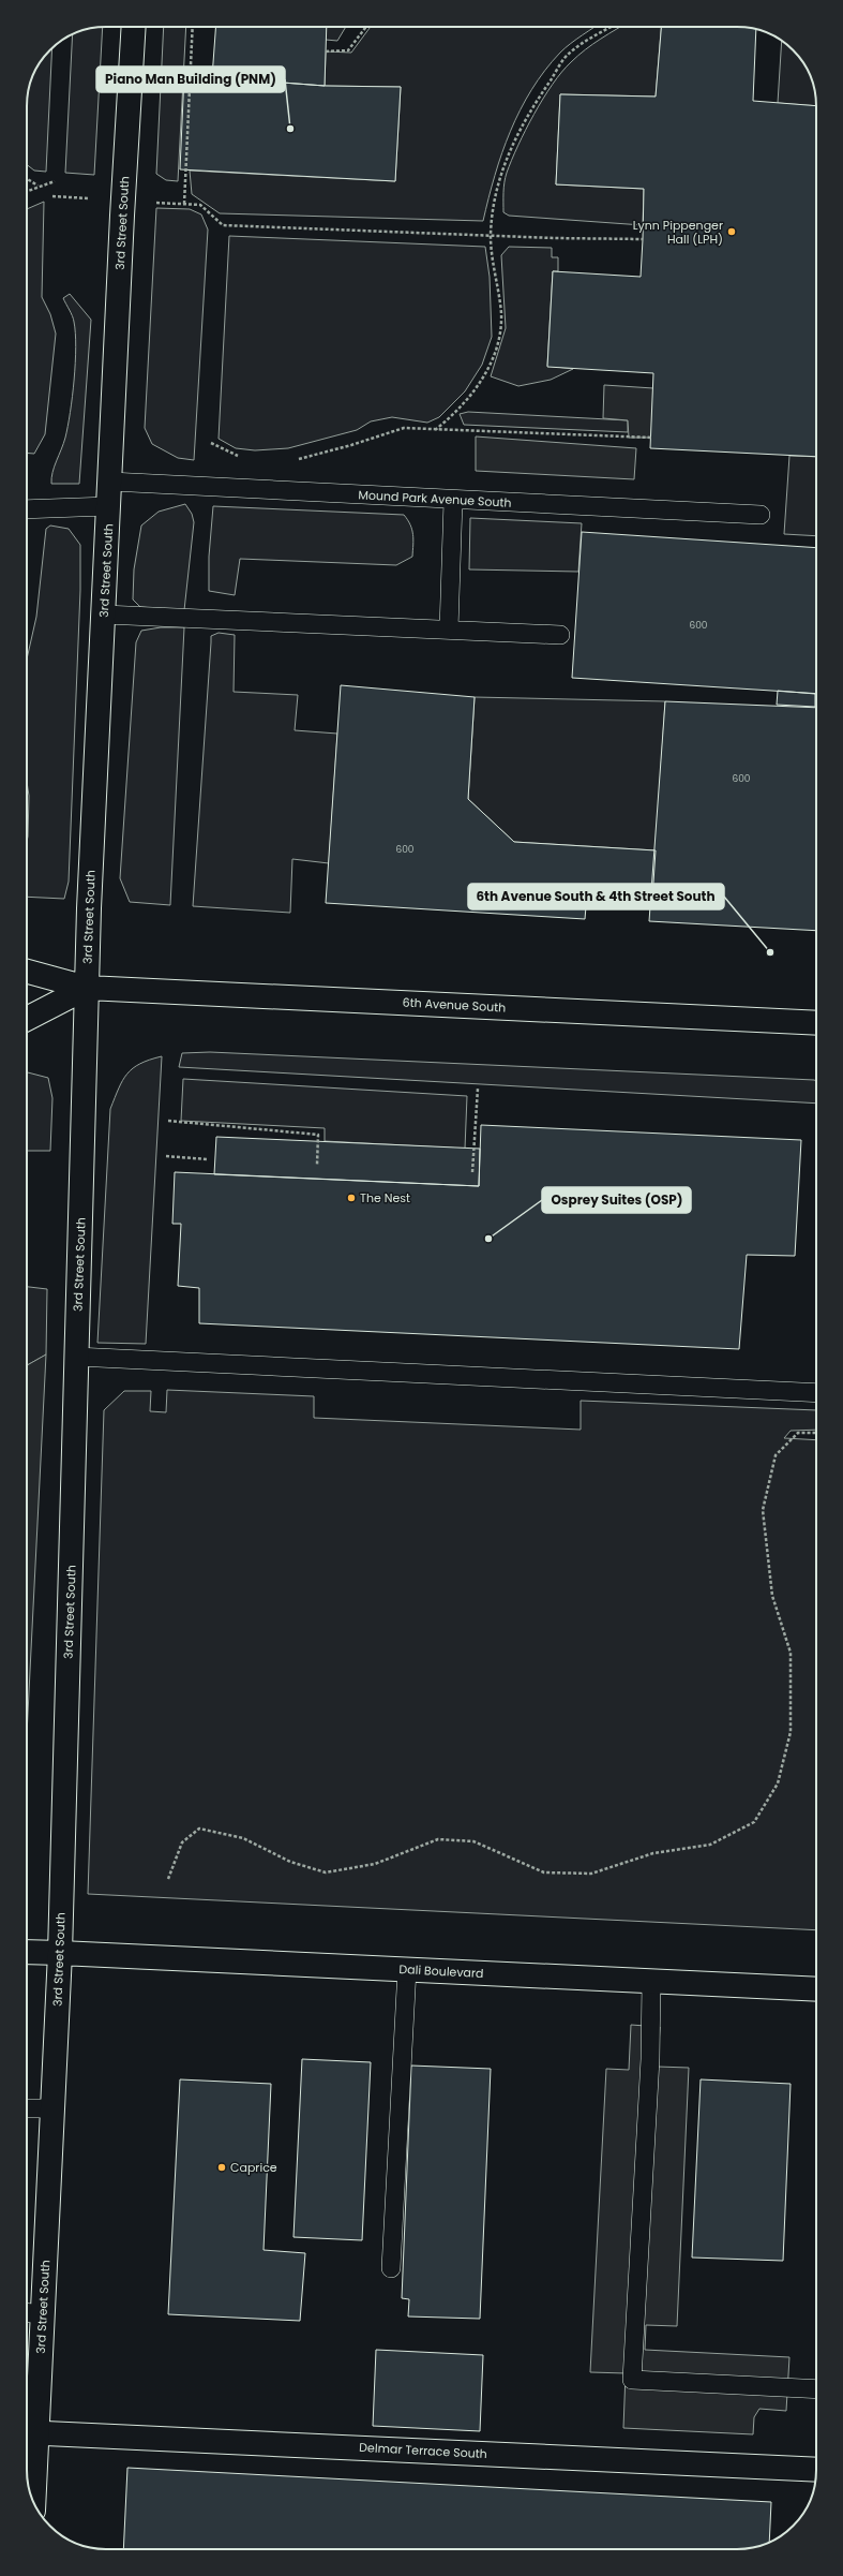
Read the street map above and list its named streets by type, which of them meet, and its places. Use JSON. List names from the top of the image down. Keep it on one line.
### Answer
{"streets":{"street":["3rd Street South","6th Avenue South","Dali Boulevard","Delmar Terrace South"],"lane":["Mound Park Avenue South"]},"crossings":[["3rd Street South","Mound Park Avenue South"],["3rd Street South","6th Avenue South"],["3rd Street South","Dali Boulevard"],["3rd Street South","Delmar Terrace South"]],"places":["Piano Man Building (PNM)","Lynn Pippenger Hall (LPH)","6th Avenue South & 4th Street South","The Nest","Osprey Suites (OSP)","Caprice"],"house_numbers":["600","600","600"]}
